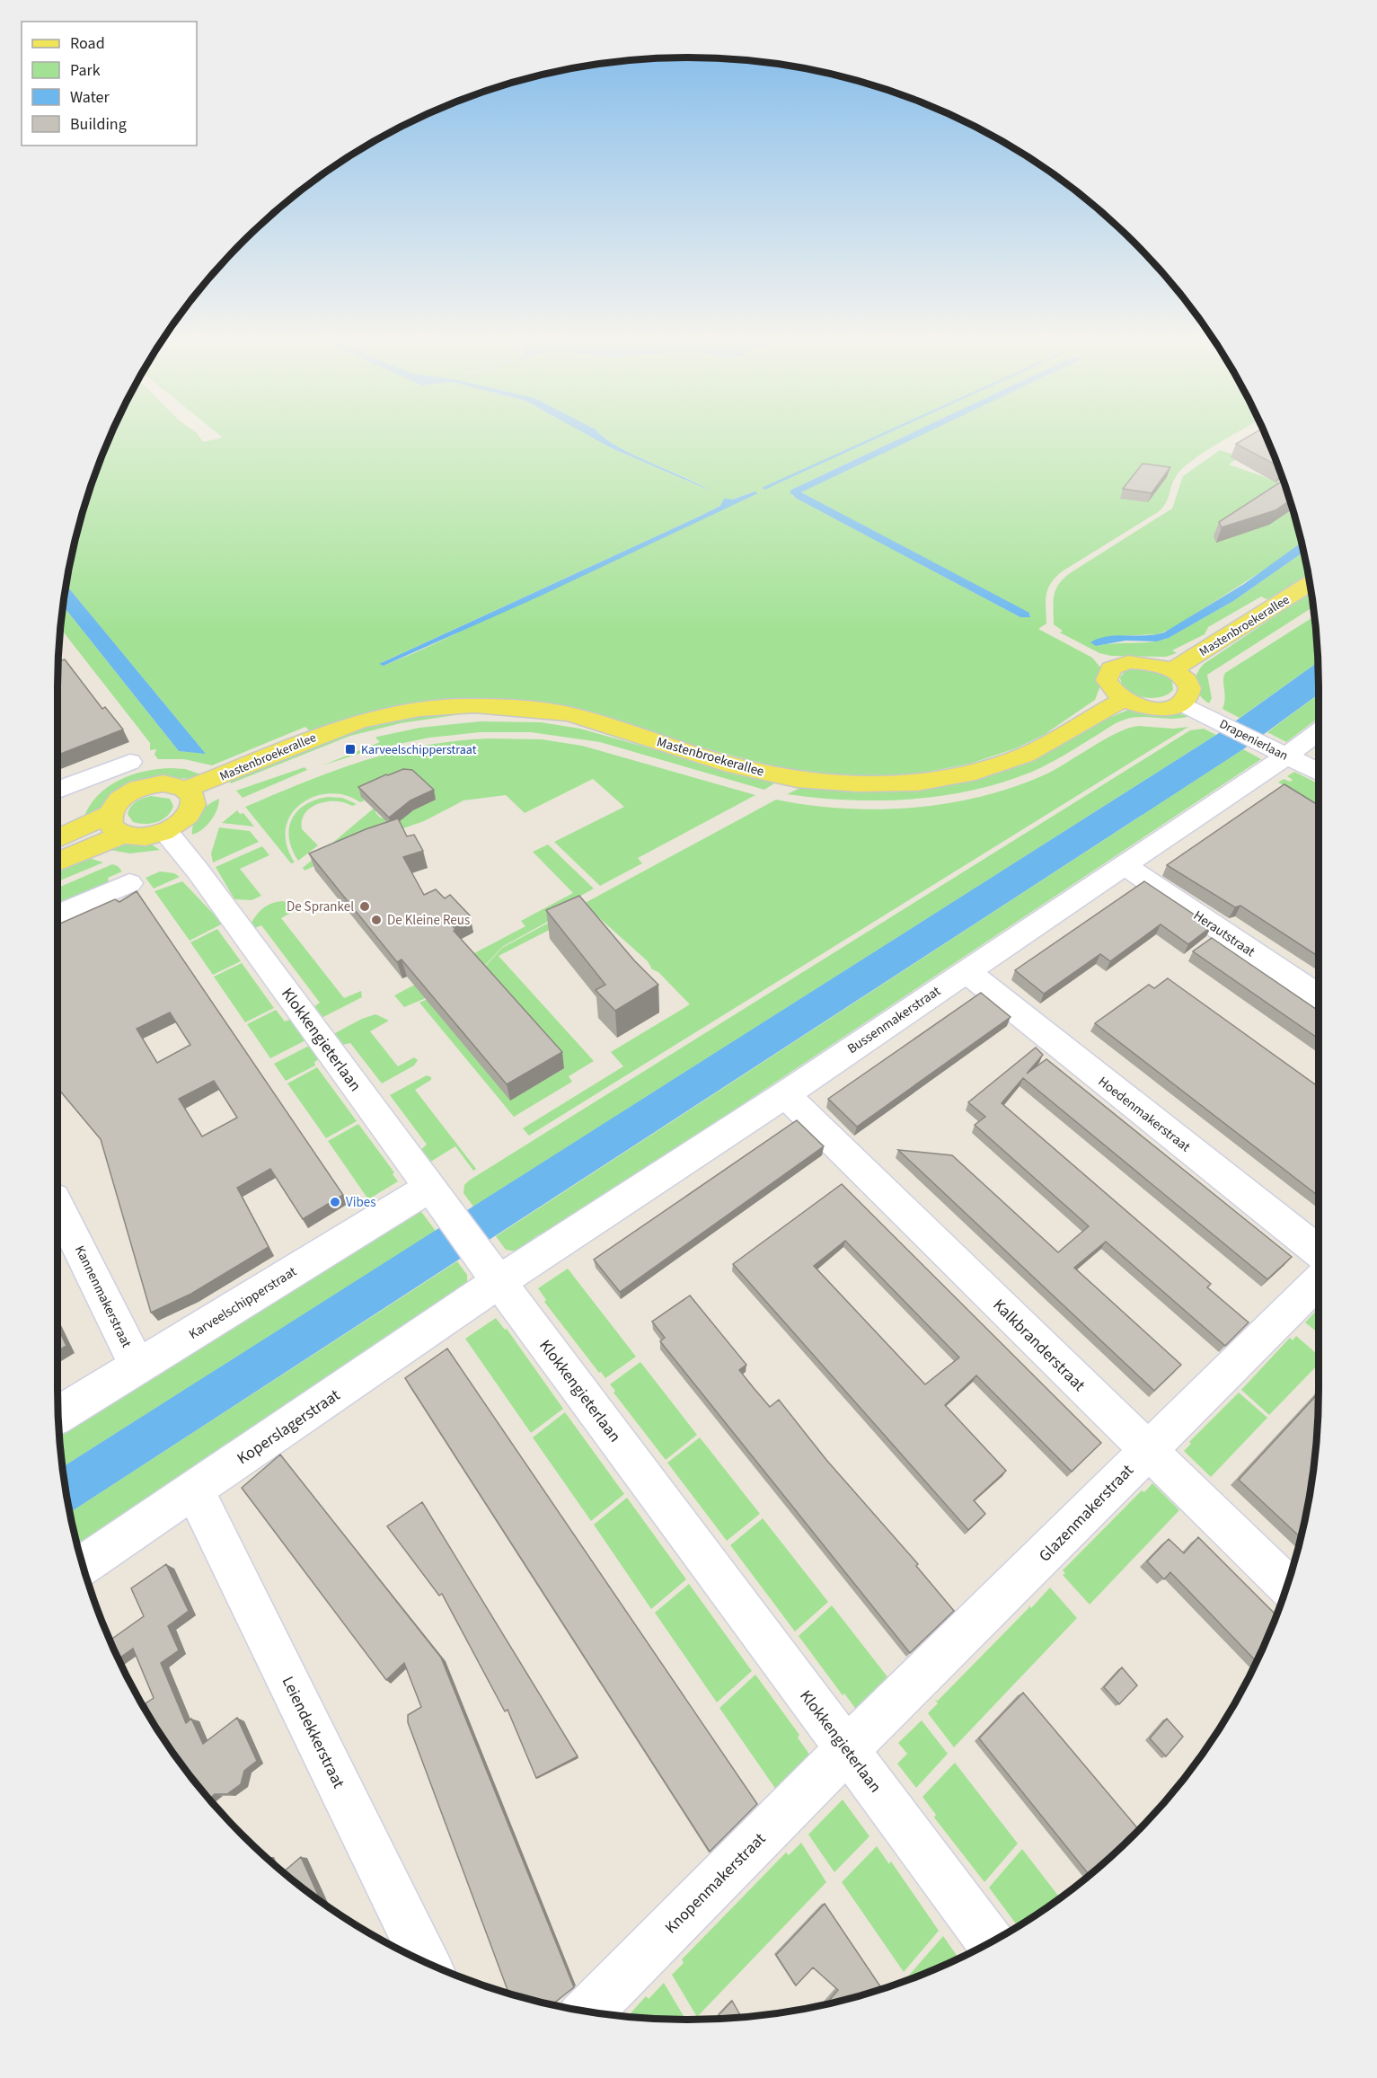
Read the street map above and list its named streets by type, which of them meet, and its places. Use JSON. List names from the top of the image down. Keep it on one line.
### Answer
{"streets":{"main road":["Mastenbroekerallee"],"street":["Drapenierlaan","Herautstraat","Bussenmakerstraat","Klokkengieterlaan","Hoedenmakerstraat","Kannenmakerstraat","Karveelschipperstraat","Kalkbranderstraat","Koperslagerstraat","Glazenmakerstraat","Leiendekkerstraat","Knopenmakerstraat"]},"crossings":[["Mastenbroekerallee","Klokkengieterlaan"],["Drapenierlaan","Bussenmakerstraat"],["Herautstraat","Bussenmakerstraat"],["Bussenmakerstraat","Klokkengieterlaan"],["Bussenmakerstraat","Hoedenmakerstraat"],["Bussenmakerstraat","Kalkbranderstraat"],["Bussenmakerstraat","Koperslagerstraat"],["Klokkengieterlaan","Karveelschipperstraat"],["Klokkengieterlaan","Koperslagerstraat"],["Klokkengieterlaan","Glazenmakerstraat"],["Klokkengieterlaan","Knopenmakerstraat"],["Kannenmakerstraat","Karveelschipperstraat"],["Kalkbranderstraat","Glazenmakerstraat"],["Koperslagerstraat","Leiendekkerstraat"],["Glazenmakerstraat","Knopenmakerstraat"]],"places":{"transit":["Karveelschipperstraat"],"other":["De Sprankel","De Kleine Reus","Vibes"]},"legend":["Road","Park","Water","Building"]}
